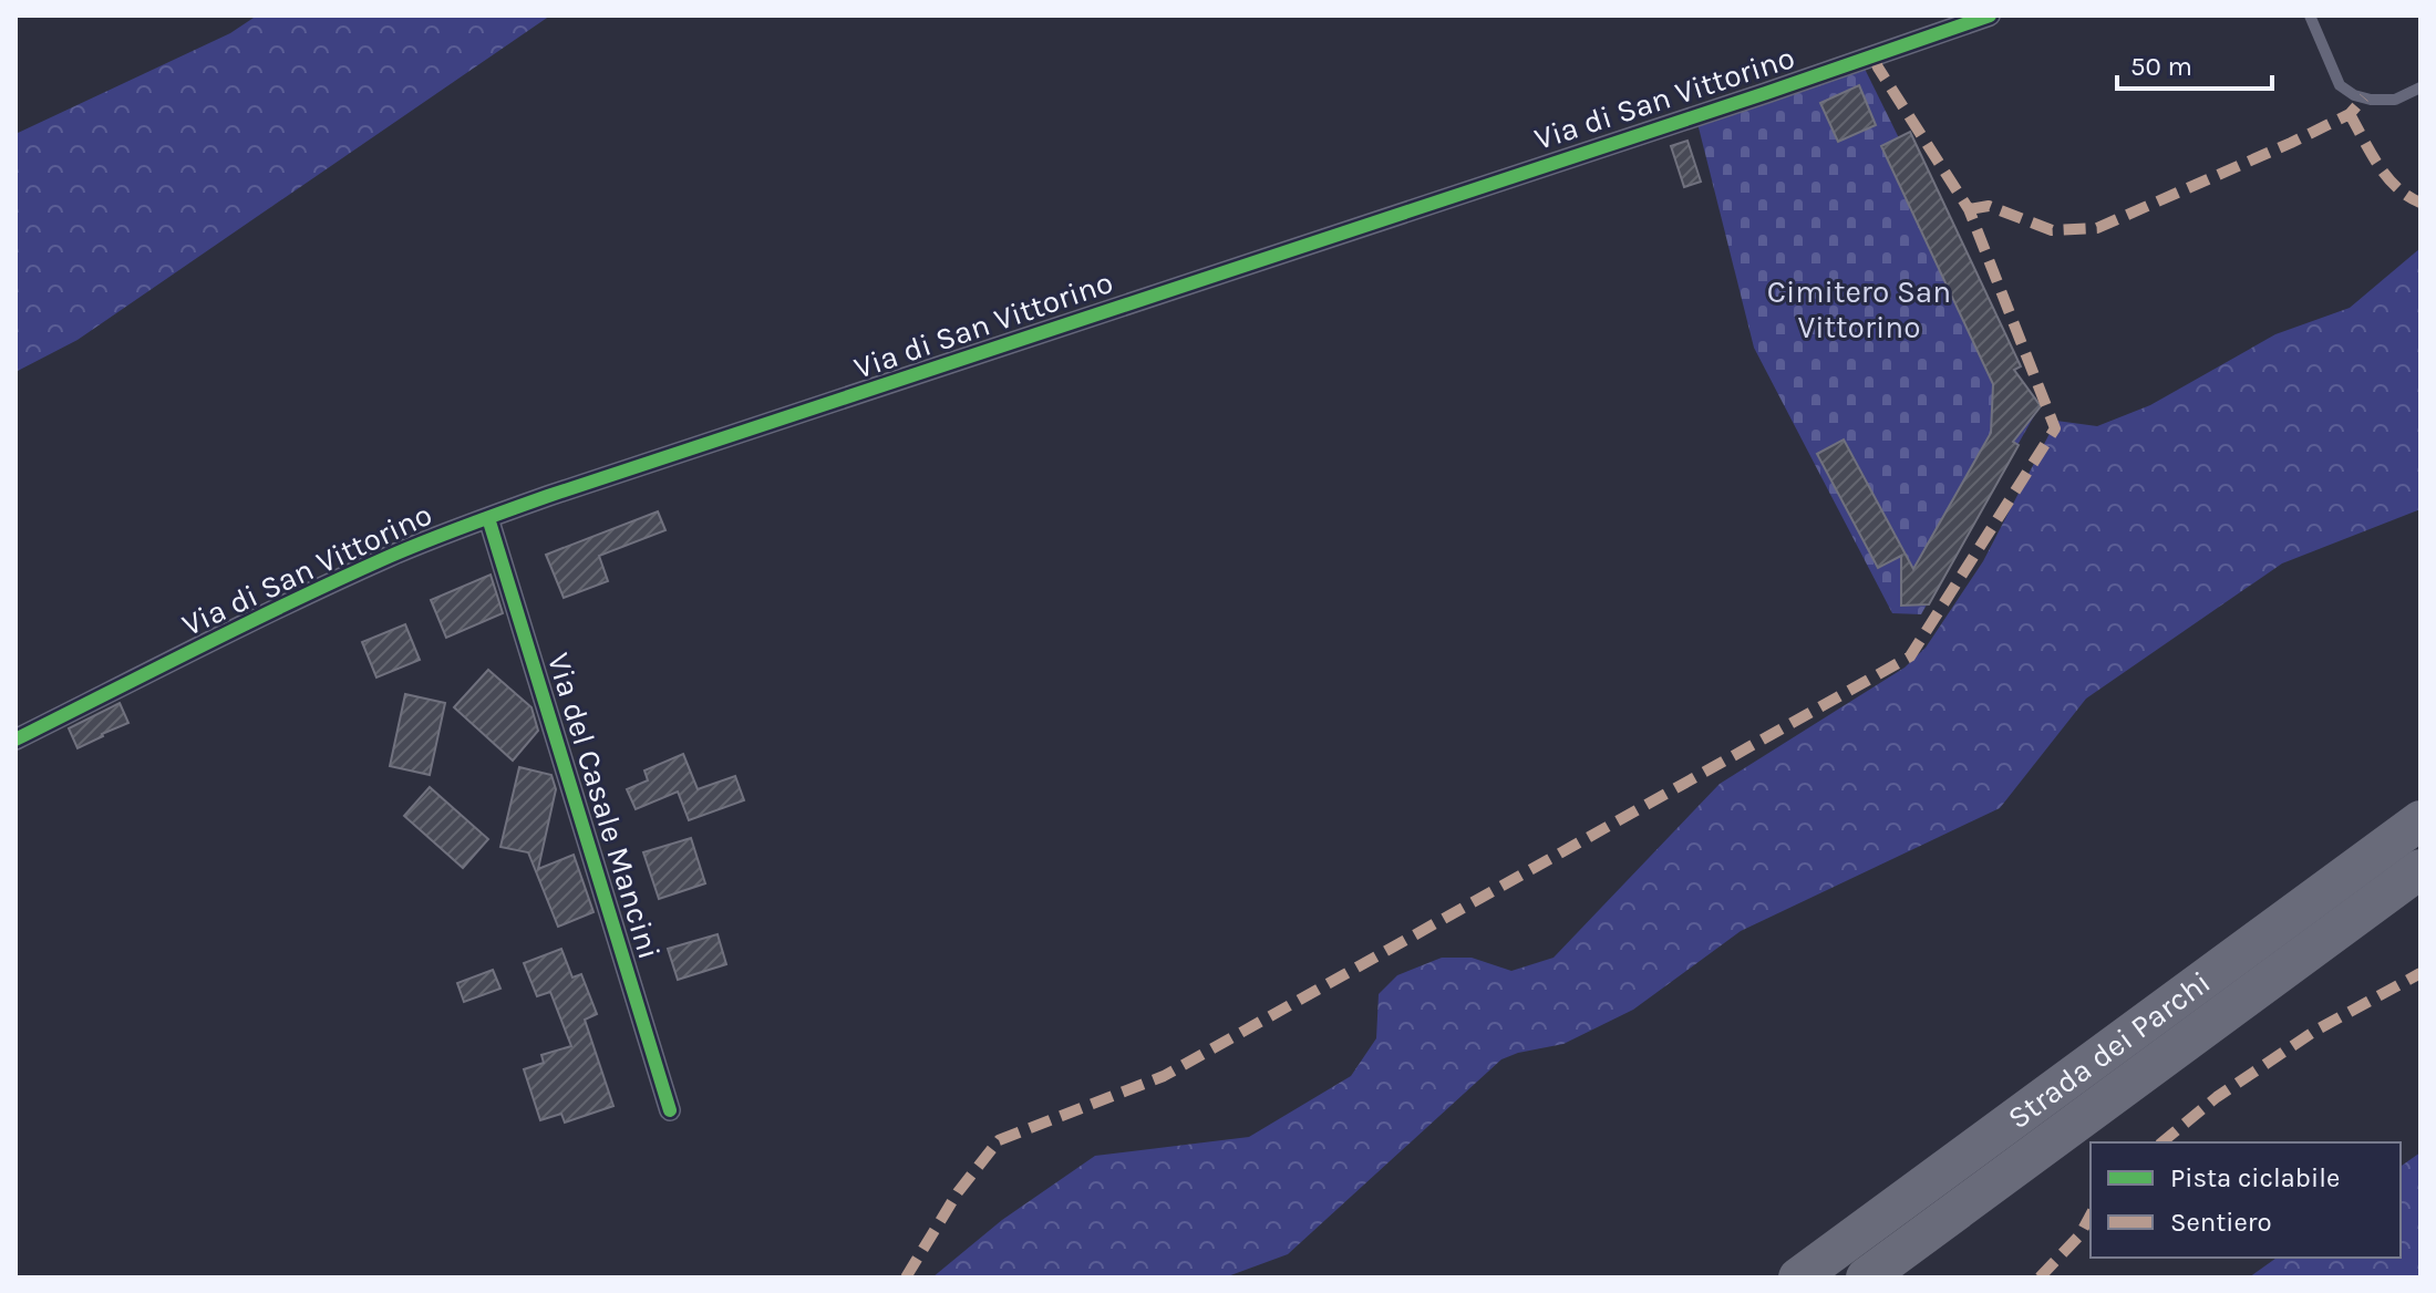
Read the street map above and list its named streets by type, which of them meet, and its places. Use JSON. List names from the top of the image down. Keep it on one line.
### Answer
{"streets":{"highway":["Strada dei Parchi"],"street":["Via di San Vittorino","Via del Casale Mancini"]},"crossings":[["Via di San Vittorino","Via del Casale Mancini"]],"parks":["Cimitero San Vittorino"],"legend":["Pista ciclabile","Sentiero"],"scale_bar":"50 m"}
